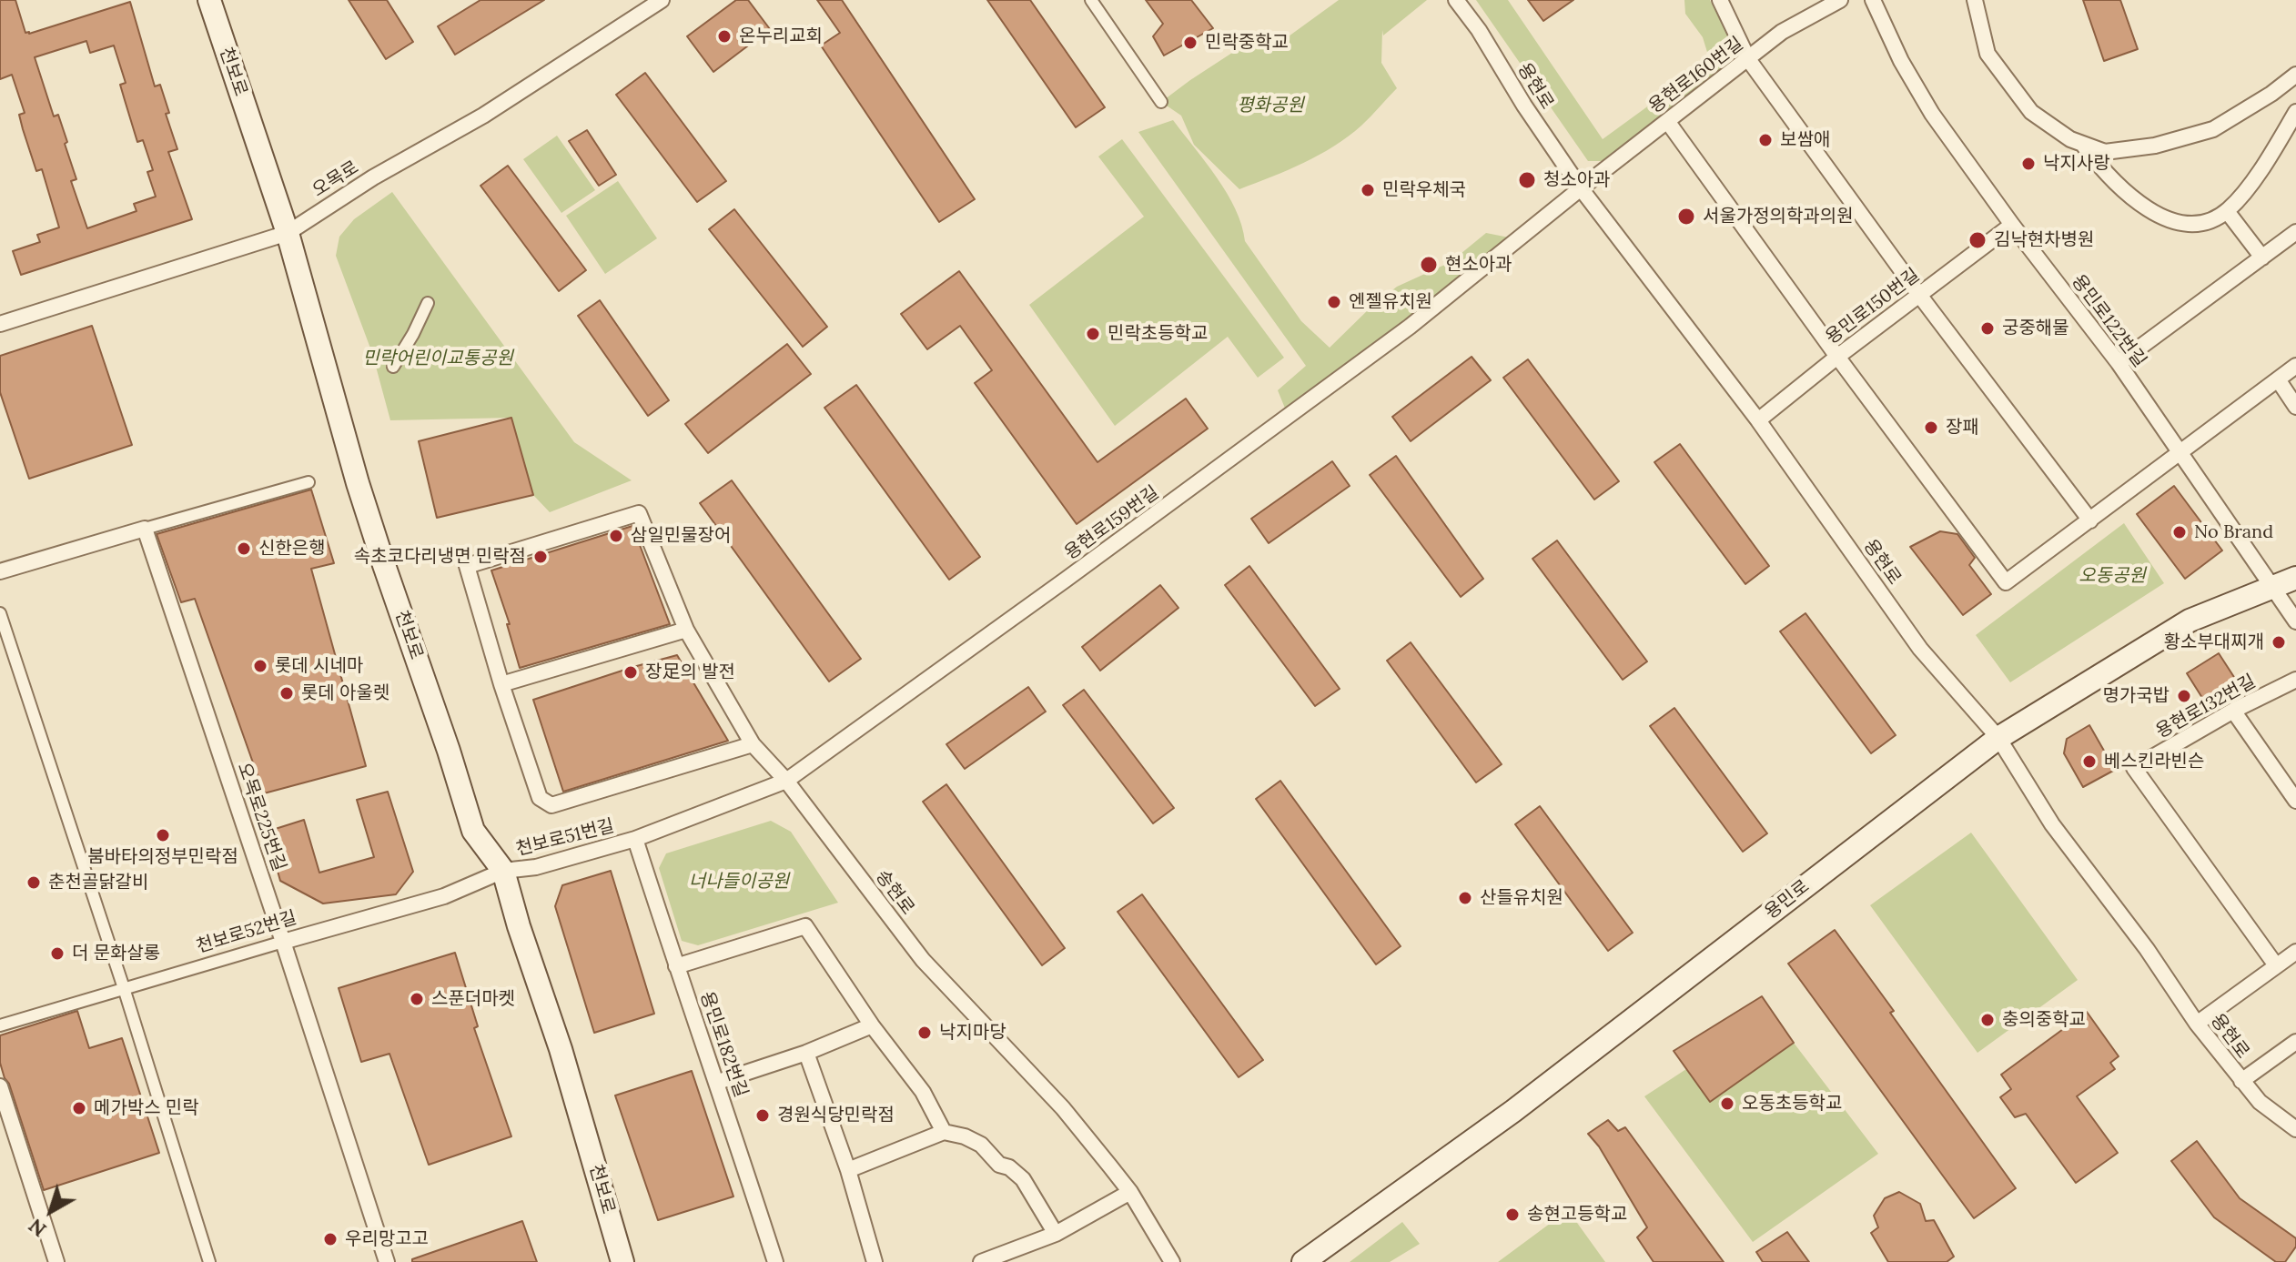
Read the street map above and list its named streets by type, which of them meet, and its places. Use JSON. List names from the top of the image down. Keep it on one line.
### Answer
{"streets":{"main road":["천보로","용민로"],"street":["용현로160번길","용현로","오목로","용민로150번길","용민로122번길","용현로159번길","용현로132번길","오목로225번길","천보로51번길","송현로","천보로52번길","용민로182번길"]},"crossings":[["천보로","오목로"],["천보로","천보로51번길"],["천보로","천보로52번길"],["용현로160번길","용현로"],["용현로160번길","용현로159번길"],["용현로","용민로150번길"],["용현로","용현로159번길"],["용현로","용민로"],["용민로150번길","용민로122번길"],["용민로122번길","용민로"],["용현로159번길","천보로51번길"],["용현로159번길","송현로"],["용현로159번길","용민로182번길"],["오목로225번길","천보로52번길"],["천보로51번길","천보로52번길"],["천보로51번길","용민로182번길"]],"parks":["평화공원","민락어린이교통공원","오동공원","너나들이공원"],"places":["온누리교회","민락중학교","보쌈애","낙지사랑","청소아과","민락우체국","서울가정의학과의원","김낙현차병원","현소아과","엔젤유치원","궁중해물","민락초등학교","장패","No Brand","삼일민물장어","신한은행","속초코다리냉면 민락점","황소부대찌개","롯데 시네마","장足의 발전","롯데 아울렛","명가국밥","베스킨라빈슨","붐바타의정부민락점","춘천골닭갈비","산들유치원","더 문화살롱","스푼더마켓","충의중학교","낙지마당","오동초등학교","메가박스 민락","경원식당민락점","송현고등학교","우리망고고"],"north":"bottom left"}
